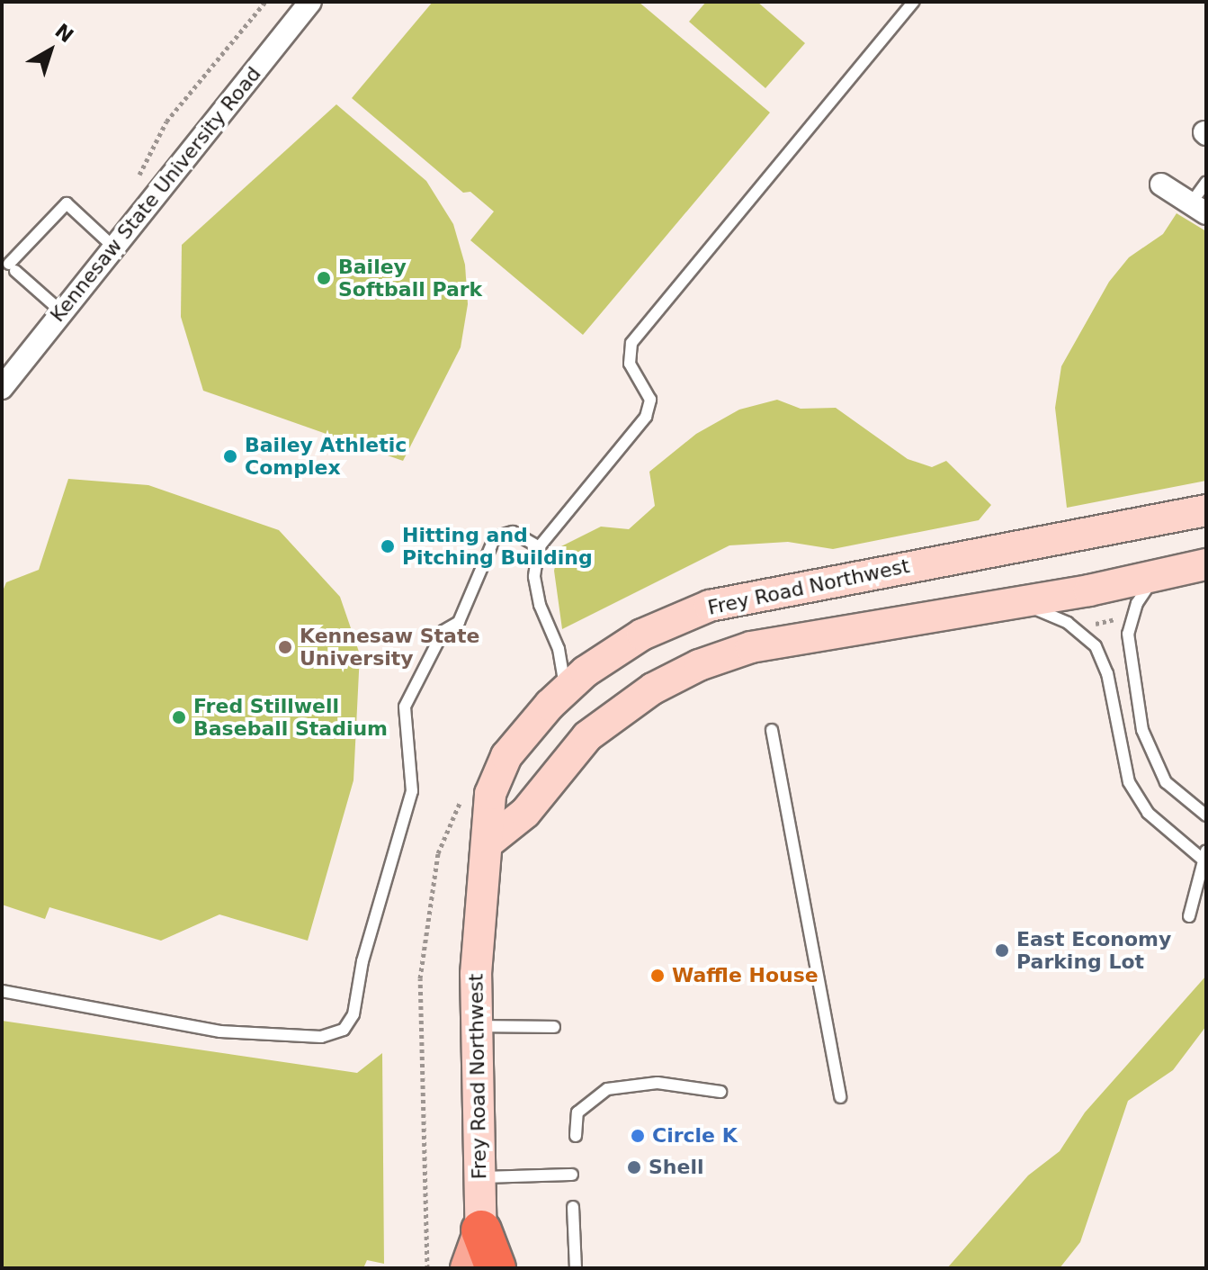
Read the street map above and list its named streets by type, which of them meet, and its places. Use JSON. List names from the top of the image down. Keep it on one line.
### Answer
{"streets":{"main road":["Frey Road Northwest"],"street":["Kennesaw State University Road"]},"places":["Bailey Softball Park","Bailey Athletic Complex","Hitting and Pitching Building","Kennesaw State University","Fred Stillwell Baseball Stadium","East Economy Parking Lot","Waffle House","Circle K","Shell"],"north":"top right"}
